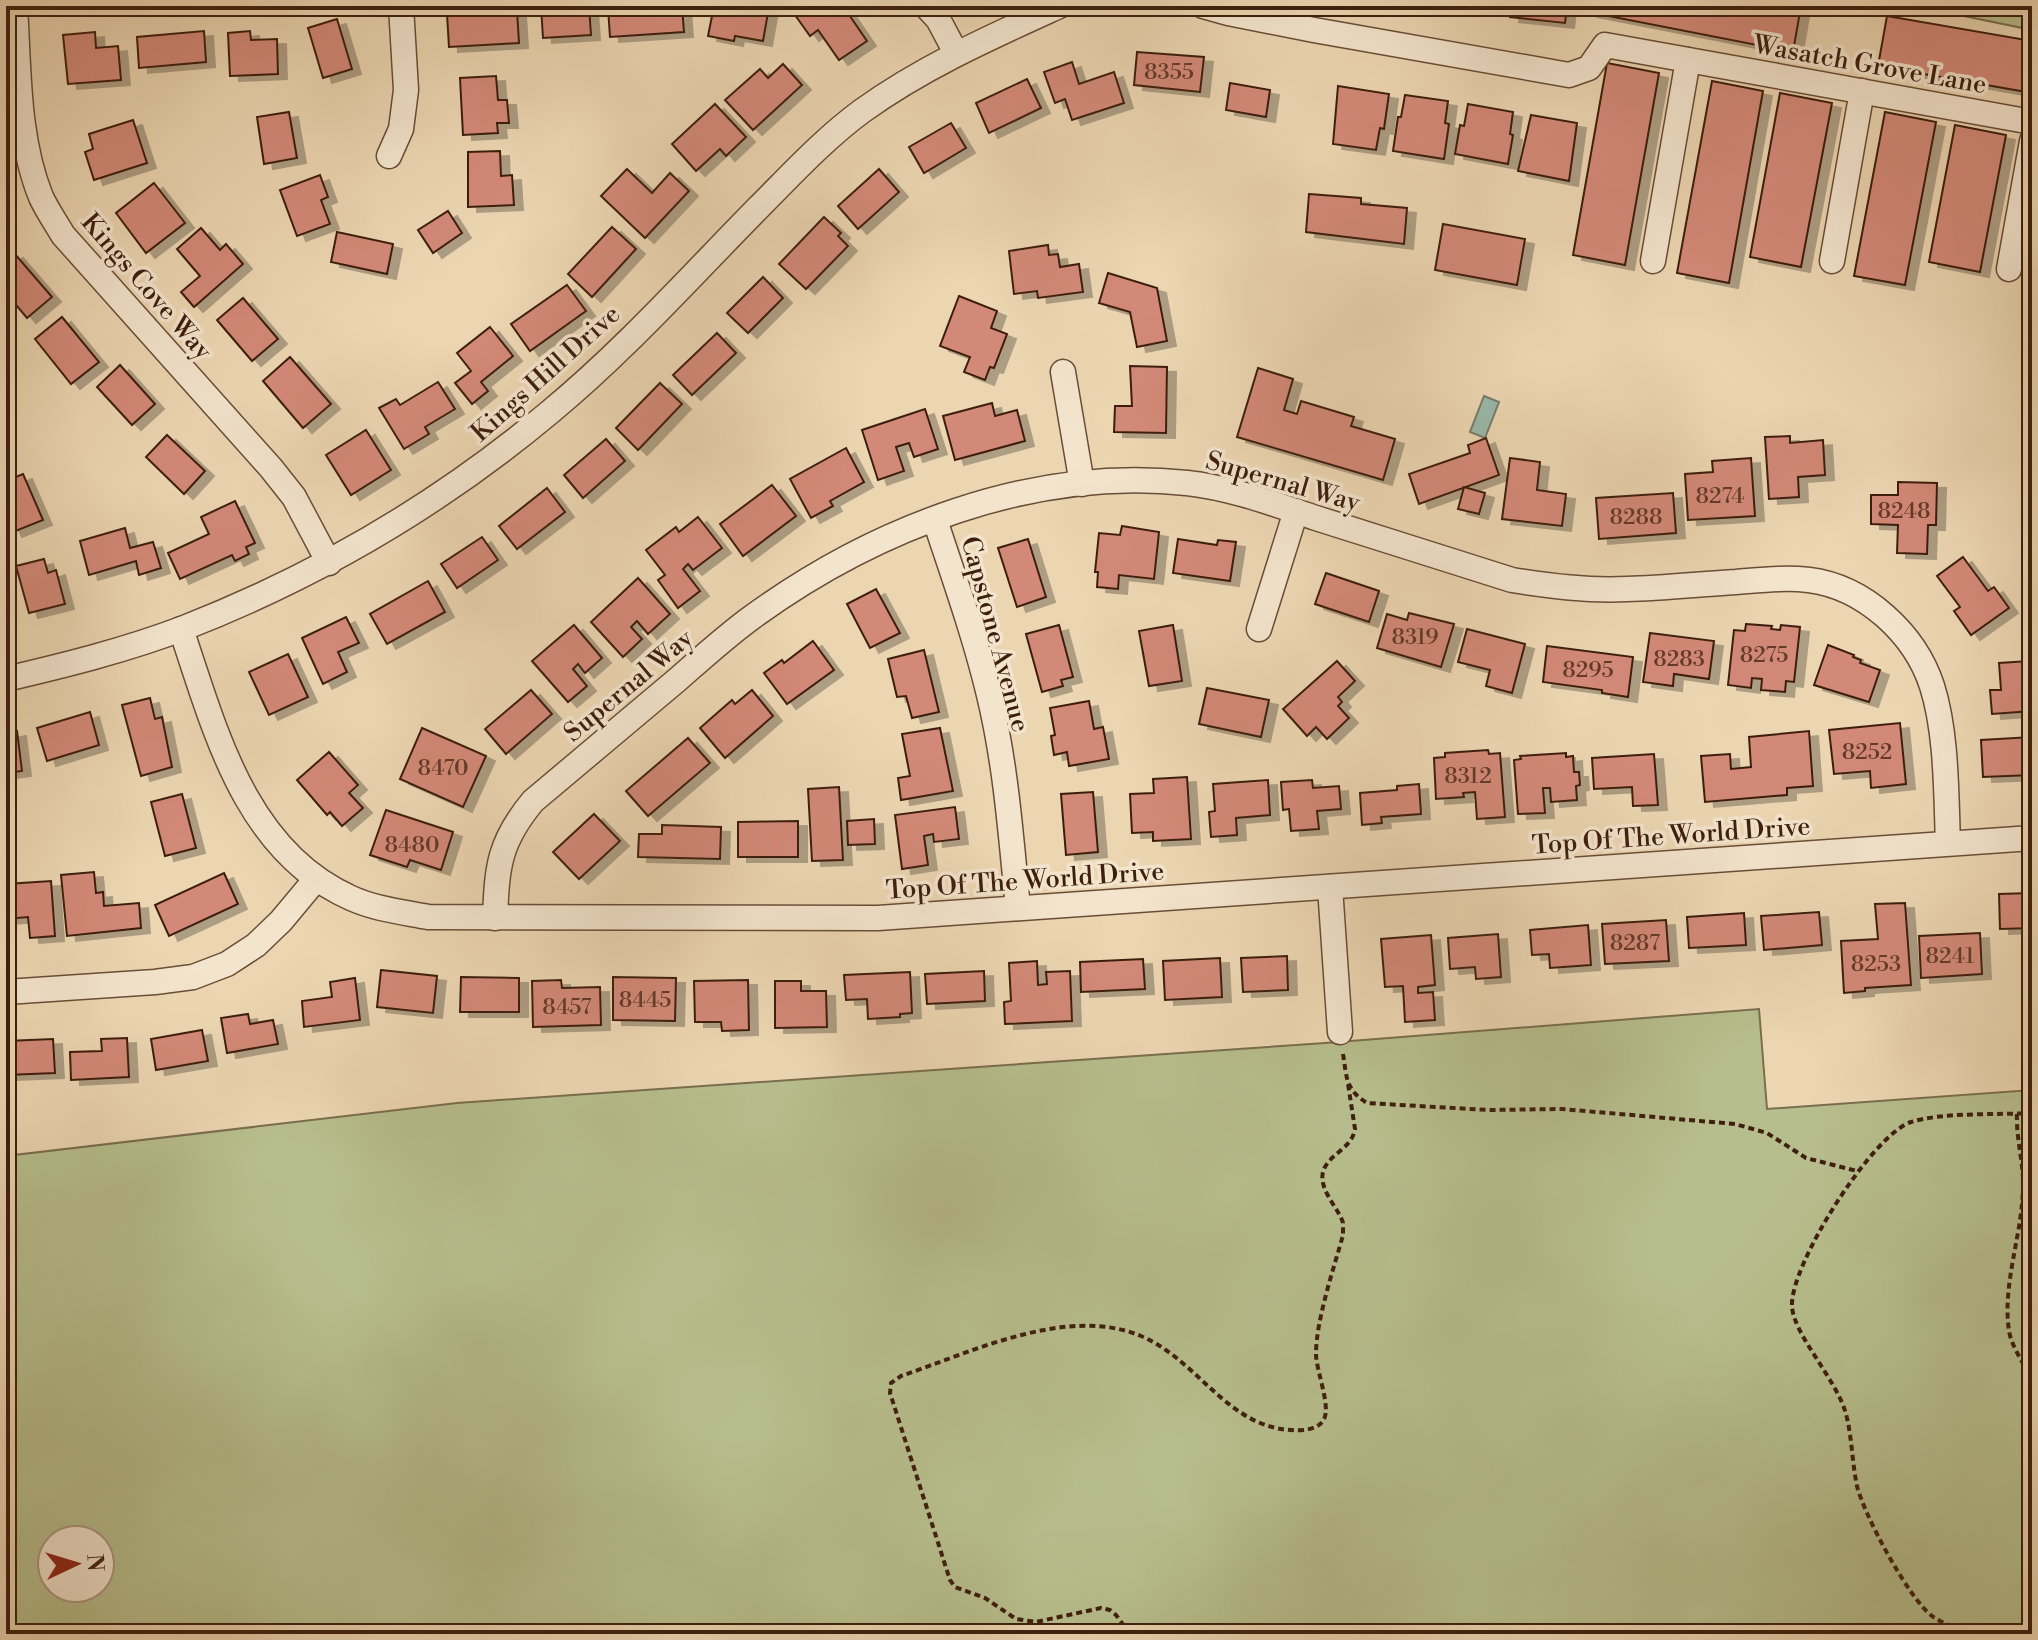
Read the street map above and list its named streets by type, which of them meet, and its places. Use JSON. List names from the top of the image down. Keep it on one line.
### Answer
{"streets":{"street":["Wasatch Grove Lane","Kings Cove Way","Kings Hill Drive","Supernal Way","Capstone Avenue","Top Of The World Drive"]},"crossings":[["Kings Cove Way","Kings Hill Drive"],["Kings Hill Drive","Top Of The World Drive"],["Supernal Way","Capstone Avenue"],["Supernal Way","Top Of The World Drive"],["Capstone Avenue","Top Of The World Drive"]],"house_numbers":["8355","8274","8248","8288","8319","8275","8283","8295","8252","8470","8312","8480","8287","8241","8253","8445","8457"],"north":"right"}
